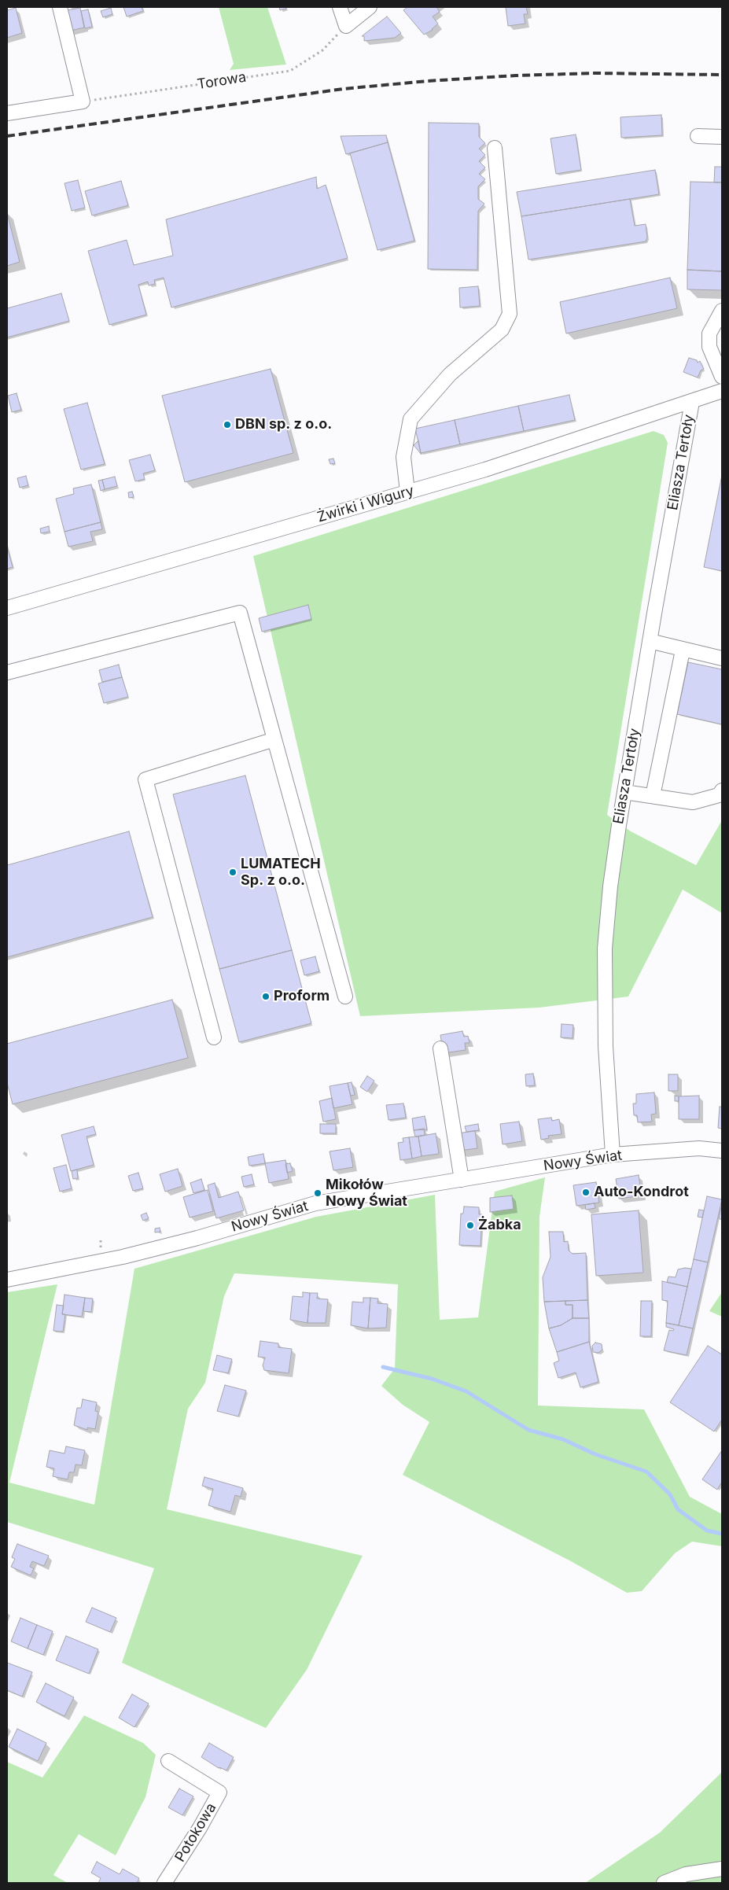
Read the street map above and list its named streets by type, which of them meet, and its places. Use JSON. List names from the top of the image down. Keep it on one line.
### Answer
{"streets":{"street":["Eliasza Tertoły","Żwirki i Wigury","Nowy Świat","Potokowa"],"path":["Torowa"]},"crossings":[["Eliasza Tertoły","Żwirki i Wigury"],["Eliasza Tertoły","Nowy Świat"]],"places":["DBN sp. z o.o.","LUMATECH Sp. z o.o.","Proform","Auto-Kondrot","Mikołów Nowy Świat","Żabka"]}
